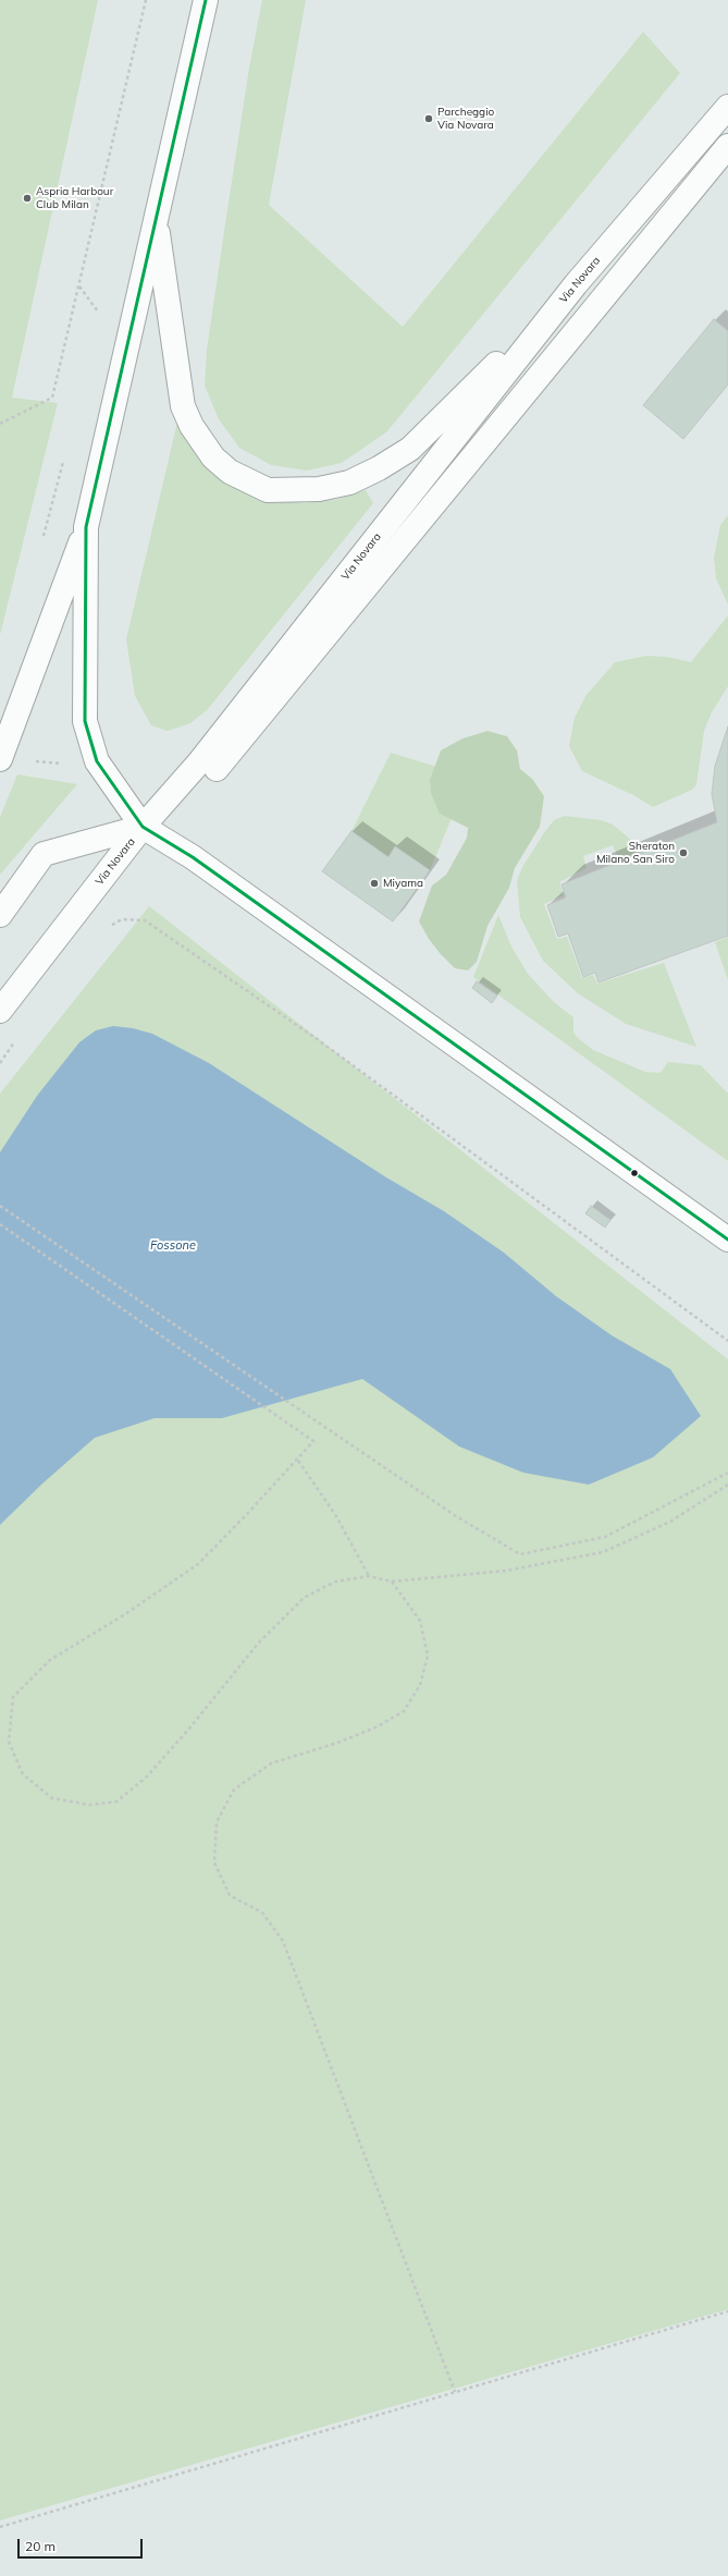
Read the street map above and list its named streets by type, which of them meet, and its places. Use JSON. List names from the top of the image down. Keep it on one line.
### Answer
{"streets":{"main road":["Via Novara"]},"water":["Fossone"],"places":["Parcheggio Via Novara","Aspria Harbour Club Milan","Sheraton Milano San Siro","Miyama"],"scale_bar":"20 m"}
